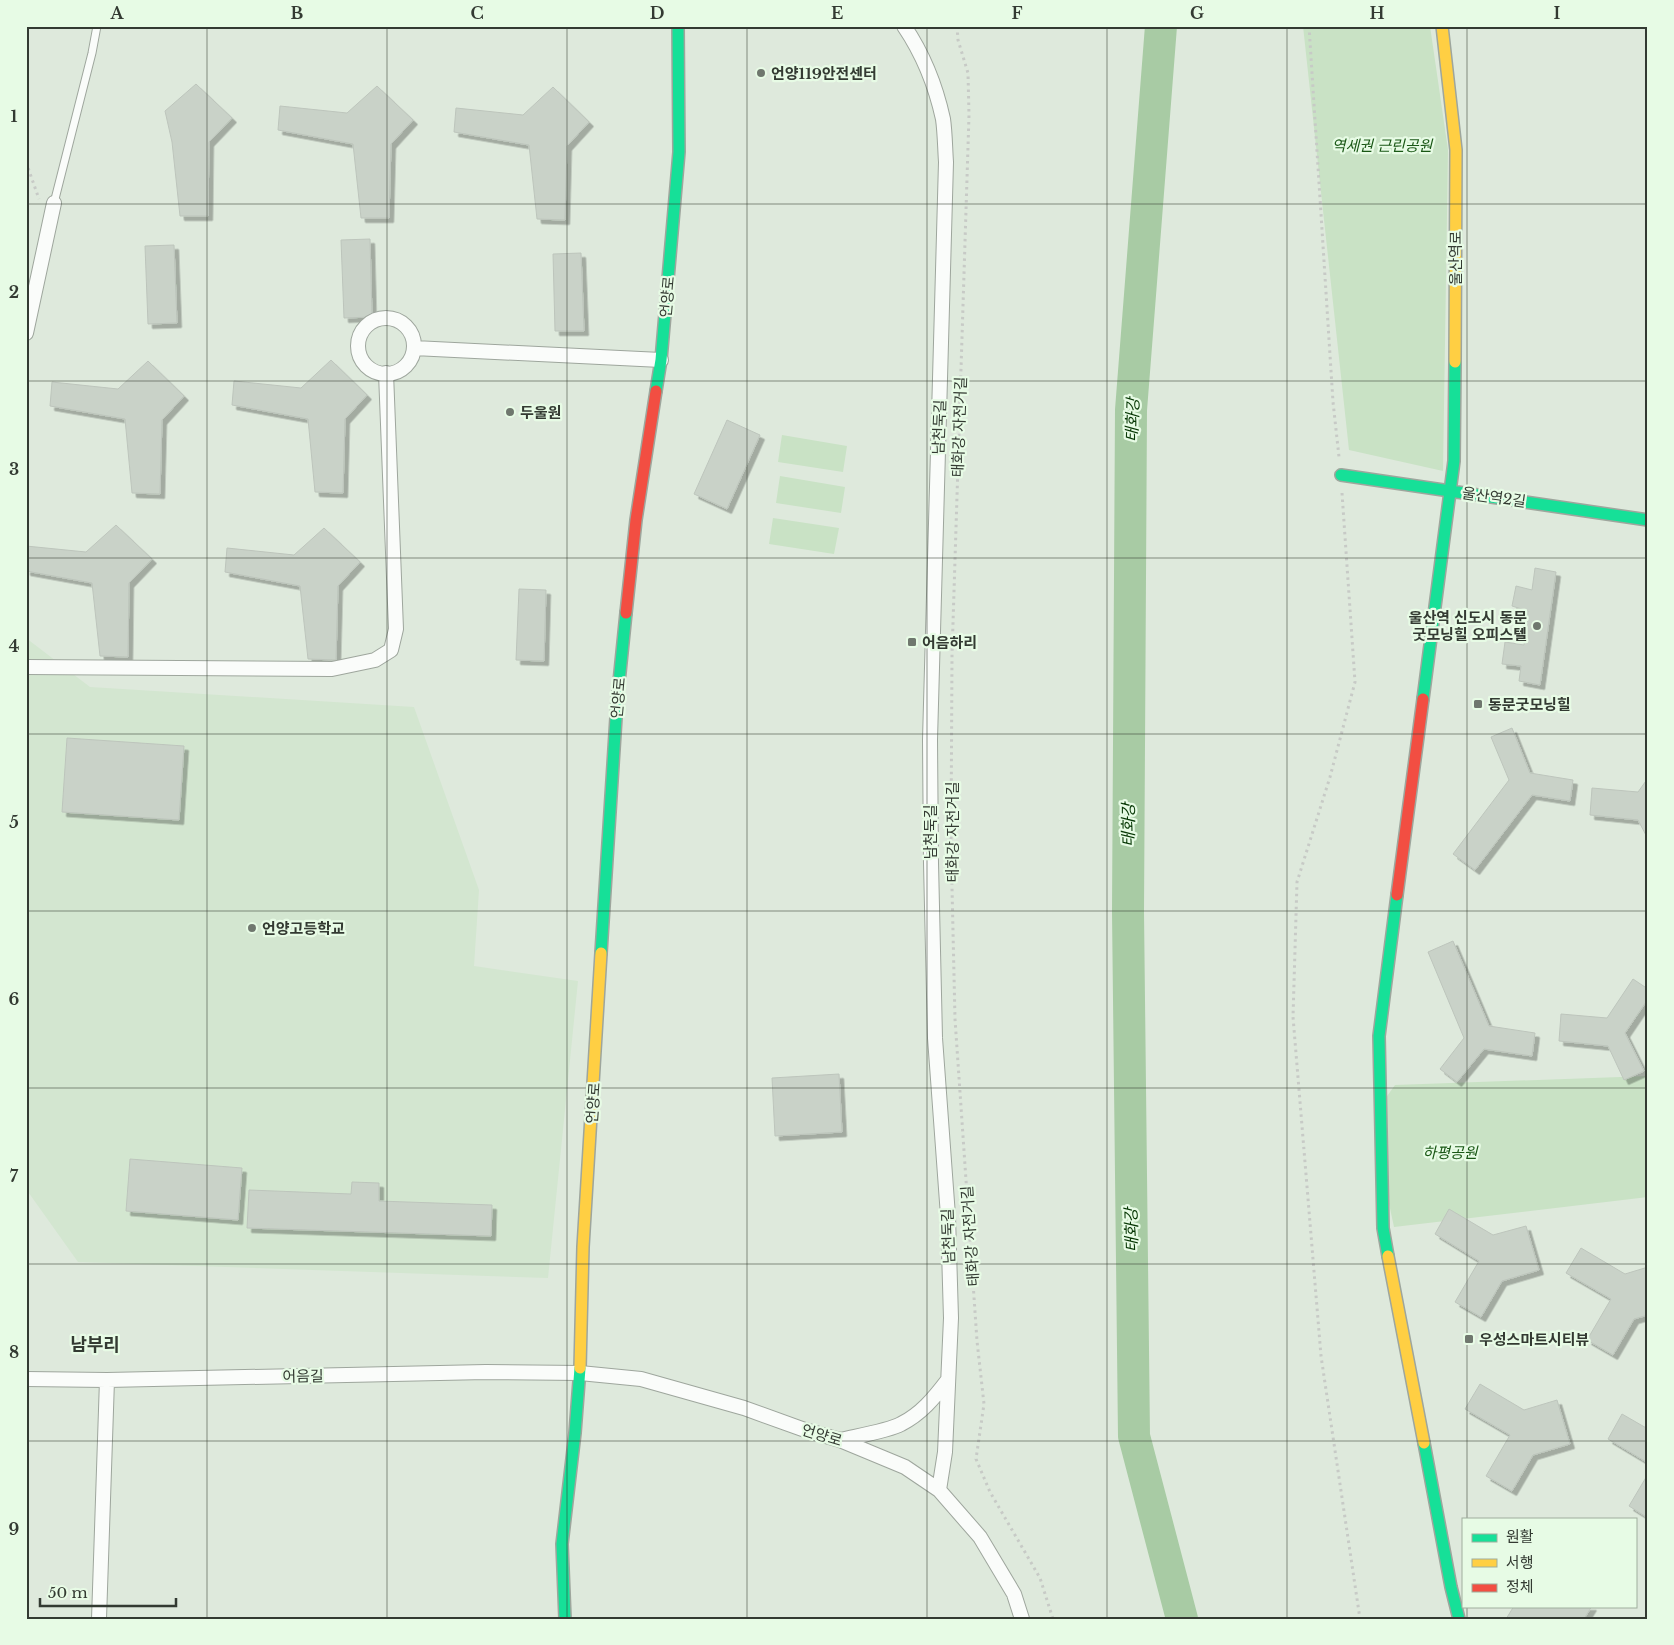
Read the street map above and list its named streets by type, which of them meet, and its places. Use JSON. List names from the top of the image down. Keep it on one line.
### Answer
{"streets":{"street":["울산역로","언양로","남천둑길","울산역2길","어음길"],"path":["태화강 자전거길"]},"crossings":[["울산역로","울산역2길"],["언양로","남천둑길"],["언양로","어음길"]],"districts":["남부리"],"water":["태화강"],"parks":["역세권 근린공원","하평공원"],"places":{"other":["언양119안전센터","두울원","울산역 신도시 동문 굿모닝힐 오피스텔","언양고등학교"],"transit":["어음하리","동문굿모닝힐","우성스마트시티뷰"]},"legend":["원활","서행","정체"],"scale_bar":"50 m","grid":{"columns":["A","B","C","D","E","F","G","H","I"],"rows":["1","2","3","4","5","6","7","8","9"]}}
